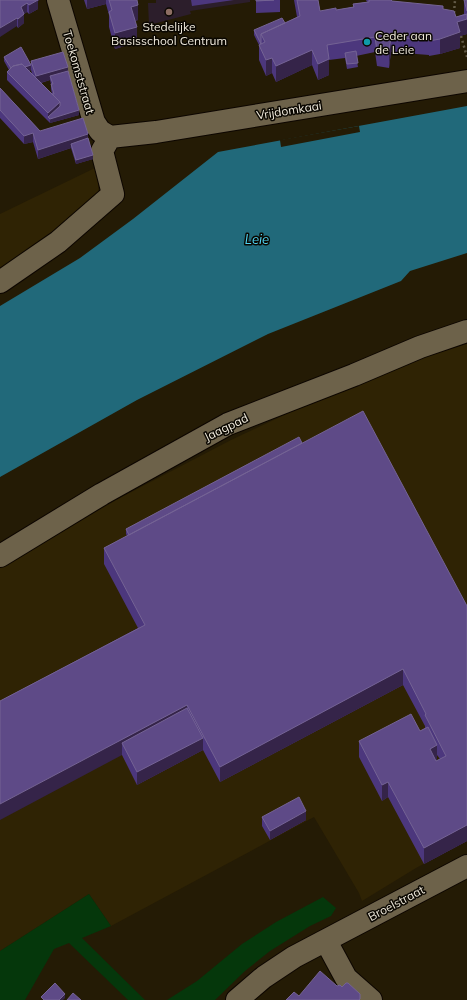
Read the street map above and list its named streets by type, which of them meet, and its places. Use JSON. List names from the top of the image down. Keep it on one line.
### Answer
{"streets":{"street":["Toekomststraat","Vrijdomkaai","Jaagpad","Broelstraat"]},"crossings":[["Toekomststraat","Vrijdomkaai"]],"water":["Leie"],"places":["Stedelijke Basisschool Centrum","Ceder aan de Leie"]}
